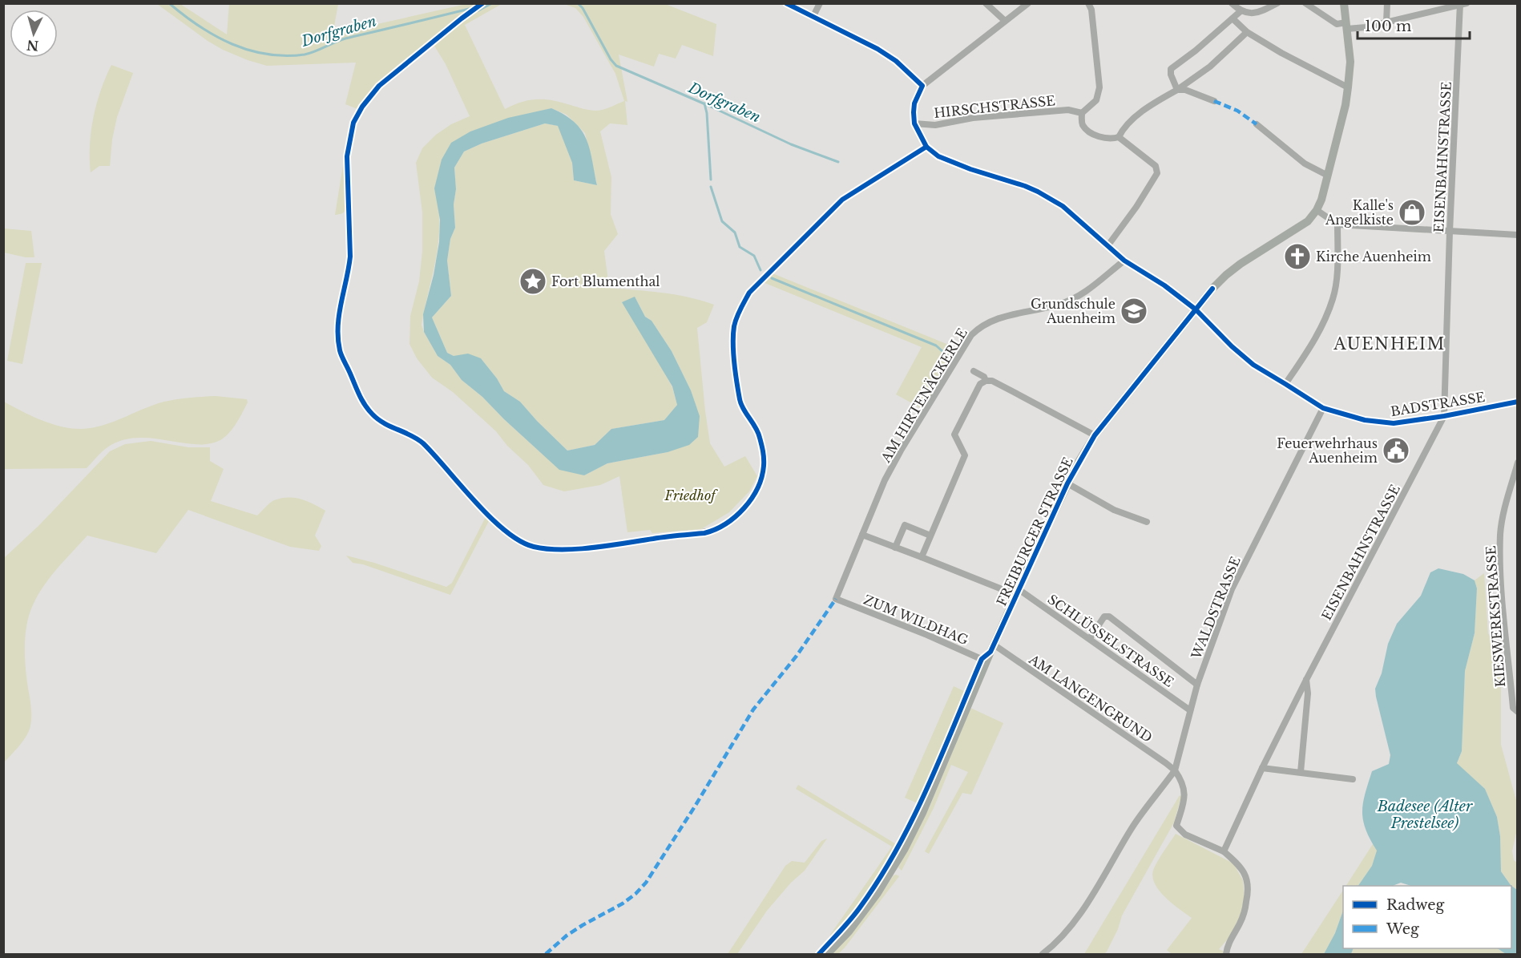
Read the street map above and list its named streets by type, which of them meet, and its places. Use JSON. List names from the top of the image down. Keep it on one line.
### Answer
{"streets":{"street":["HIRSCHSTRASSE","EISENBAHNSTRASSE","AM HIRTENÄCKERLE","BADSTRASSE","FREIBURGER STRASSE","WALDSTRASSE","KIESWERKSTRASSE","ZUM WILDHAG","SCHLÜSSELSTRASSE","AM LANGENGRUND"]},"crossings":[["EISENBAHNSTRASSE","BADSTRASSE"],["AM HIRTENÄCKERLE","BADSTRASSE"],["AM HIRTENÄCKERLE","ZUM WILDHAG"],["AM HIRTENÄCKERLE","SCHLÜSSELSTRASSE"],["BADSTRASSE","FREIBURGER STRASSE"],["BADSTRASSE","WALDSTRASSE"],["FREIBURGER STRASSE","ZUM WILDHAG"],["FREIBURGER STRASSE","SCHLÜSSELSTRASSE"],["FREIBURGER STRASSE","AM LANGENGRUND"],["WALDSTRASSE","SCHLÜSSELSTRASSE"],["WALDSTRASSE","AM LANGENGRUND"]],"districts":["AUENHEIM"],"water":["Dorfgraben","Badesee (Alter Prestelsee)"],"parks":["Friedhof"],"places":{"shop":["Kalle's Angelkiste"],"church":["Kirche Auenheim"],"place":["Fort Blumenthal"],"school or university":["Grundschule Auenheim"],"public building":["Feuerwehrhaus Auenheim"]},"legend":["Radweg","Weg"],"scale_bar":"100 m","north":"bottom"}
